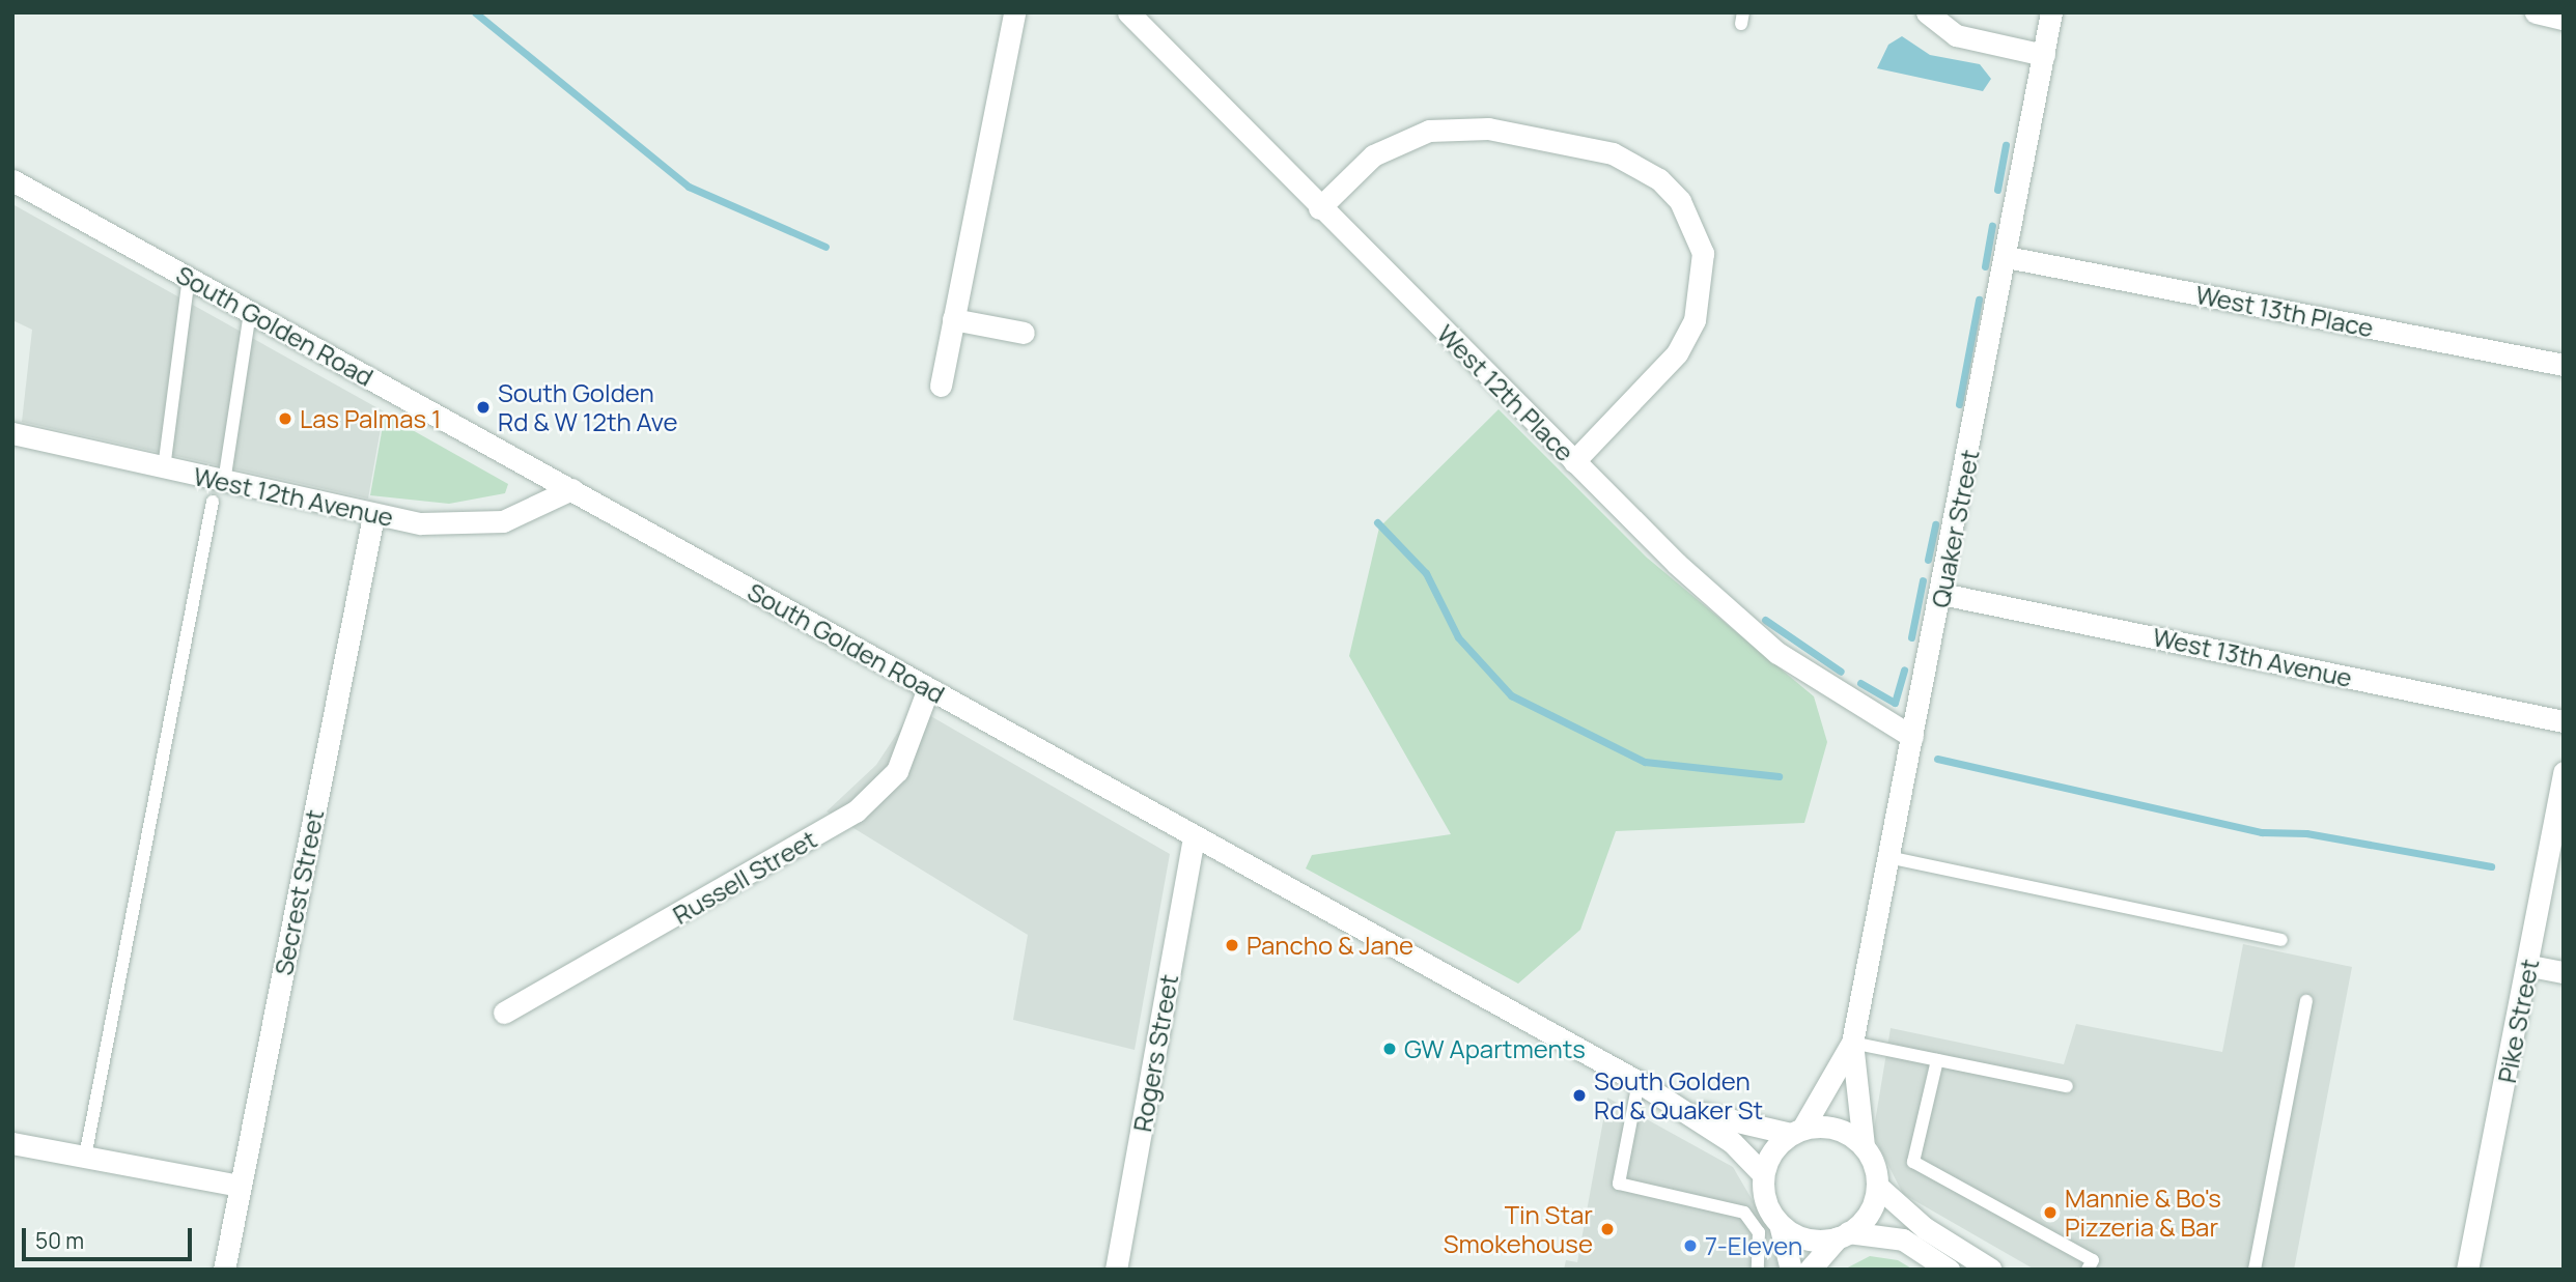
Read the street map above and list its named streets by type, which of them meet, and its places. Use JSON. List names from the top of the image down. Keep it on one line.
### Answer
{"streets":{"street":["West 13th Place","South Golden Road","West 12th Place","West 12th Avenue","Quaker Street","West 13th Avenue","Russell Street","Secrest Street","Pike Street","Rogers Street"]},"crossings":[["West 13th Place","Quaker Street"],["South Golden Road","West 12th Avenue"],["South Golden Road","Quaker Street"],["South Golden Road","Russell Street"],["South Golden Road","Rogers Street"],["West 12th Place","Quaker Street"],["West 12th Avenue","Secrest Street"],["Quaker Street","West 13th Avenue"]],"places":["South Golden Rd & W 12th Ave","Las Palmas 1","Pancho & Jane","GW Apartments","South Golden Rd & Quaker St","Mannie & Bo's Pizzeria & Bar","Tin Star Smokehouse","7-Eleven"],"scale_bar":"50 m"}
